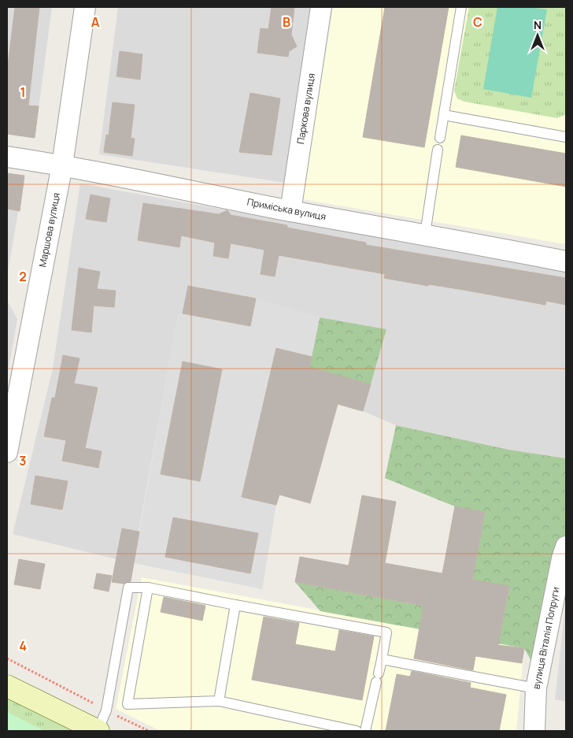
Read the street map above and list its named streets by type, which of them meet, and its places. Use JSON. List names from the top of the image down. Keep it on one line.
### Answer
{"streets":{"street":["Паркова вулиця","Приміська вулиця","Маршова вулиця","вулиця Віталія Попруги"]},"crossings":[["Паркова вулиця","Приміська вулиця"],["Приміська вулиця","Маршова вулиця"]],"north":"top","grid":{"columns":["A","B","C"],"rows":["1","2","3","4"]}}
